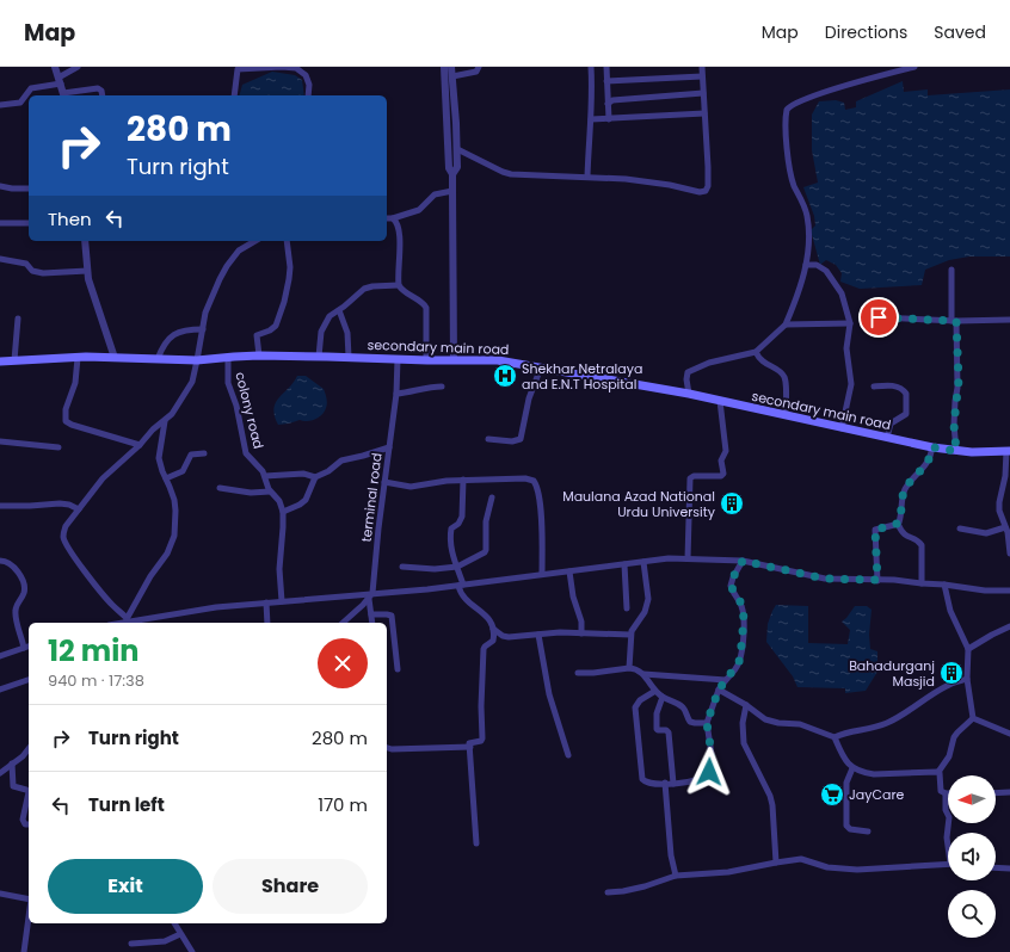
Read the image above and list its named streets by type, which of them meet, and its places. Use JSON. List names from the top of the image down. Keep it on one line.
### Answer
{"streets":{"main road":["secondary main road"],"street":["colony road","terminal road"]},"crossings":[["secondary main road","colony road"],["secondary main road","terminal road"]],"places":{"hospital":["Shekhar Netralaya and E.N.T Hospital"],"building":["Maulana Azad National Urdu University","Bahadurganj Masjid"],"supermarket":["JayCare"]},"north":"left","page":{"header":"Map","nav":["Map","Directions","Saved"],"turn":["280 m","Turn right"],"then":"Then","heading":["12 min","940 m · 17:38"],"list":[{"name":"Turn right","value":"280 m"},{"name":"Turn left","value":"170 m"}],"buttons":["Exit","Share"]}}
